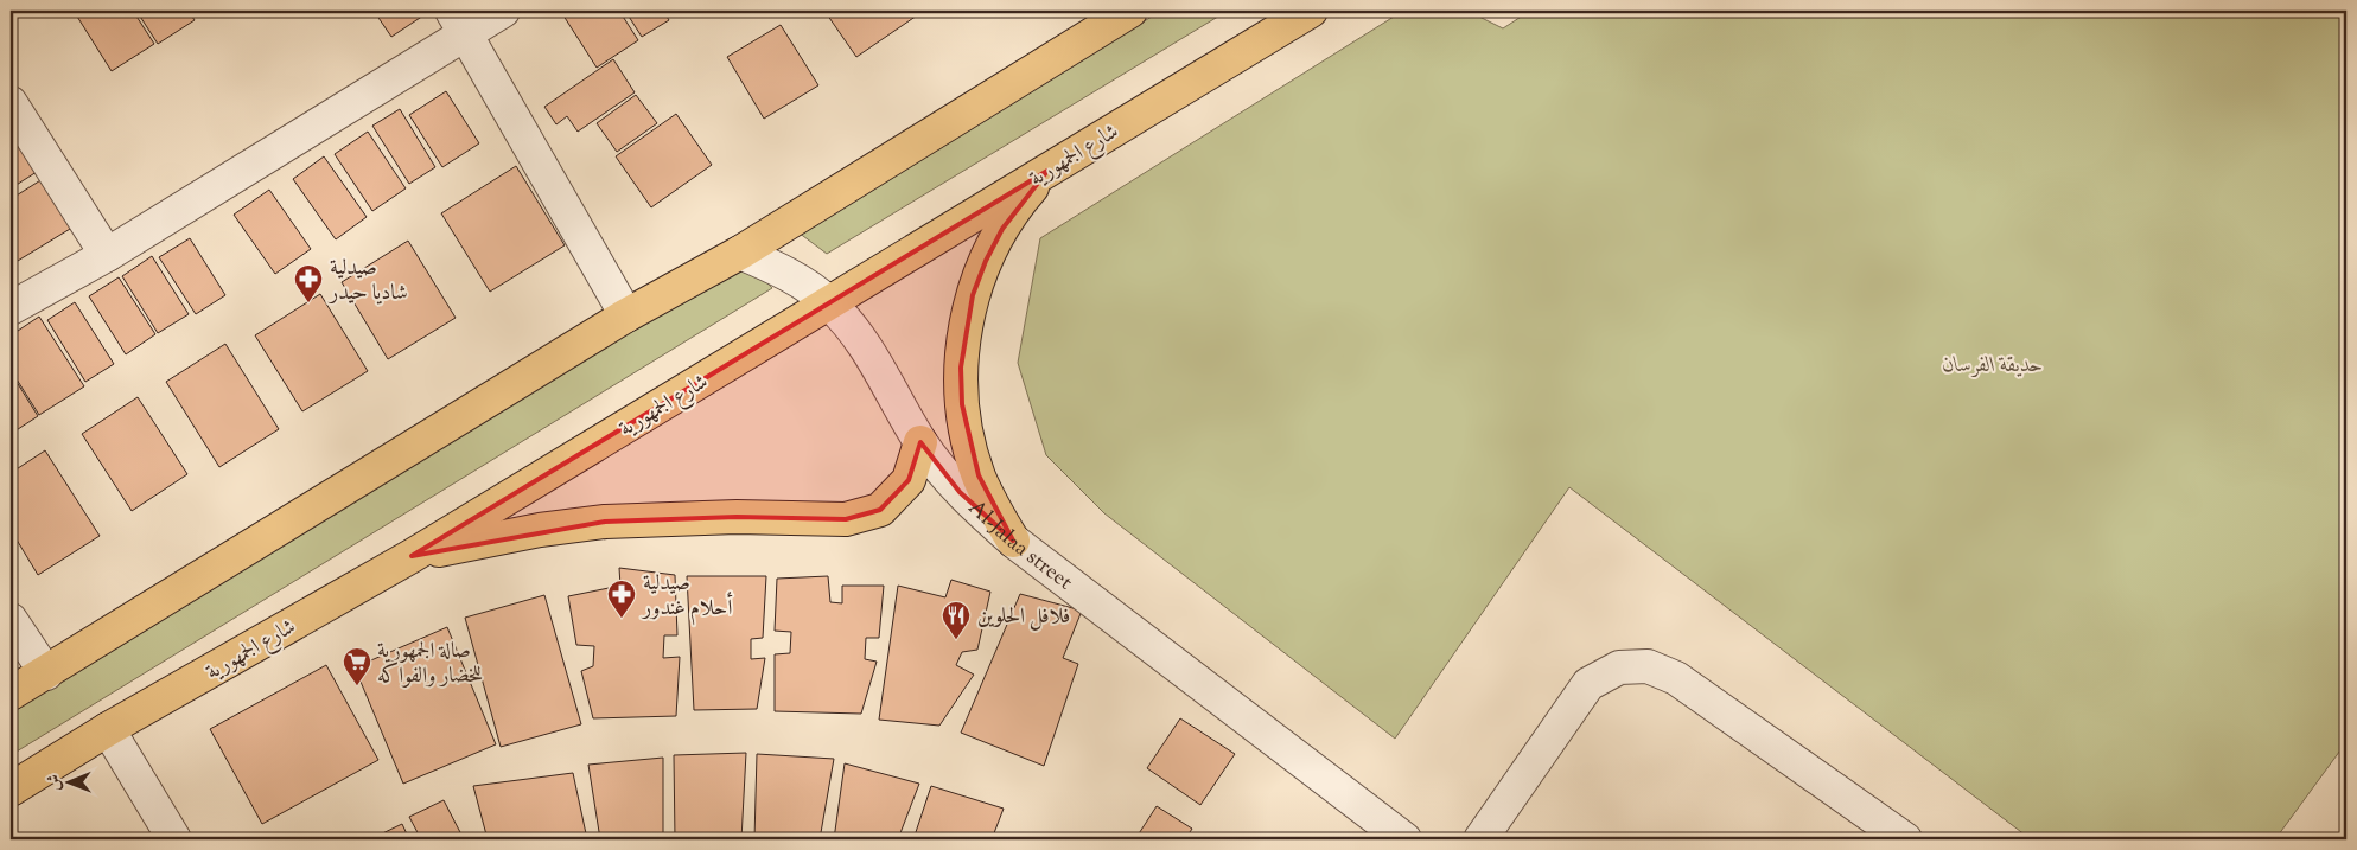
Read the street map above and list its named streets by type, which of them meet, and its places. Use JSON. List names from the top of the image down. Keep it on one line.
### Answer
{"streets":{"main road":["شارع الجمهورية"],"street":["Al-Jalaa street"]},"crossings":[["شارع الجمهورية","Al-Jalaa street"]],"parks":["حديقة الفرسان"],"places":{"pharmacy":["صيدلية شاديا حيدر","صيدلية أحلام غندور"],"restaurant":["فلافل الحلوين"],"supermarket":["صالة الجمهورية للخضار والفواكه"]},"north":"left"}
